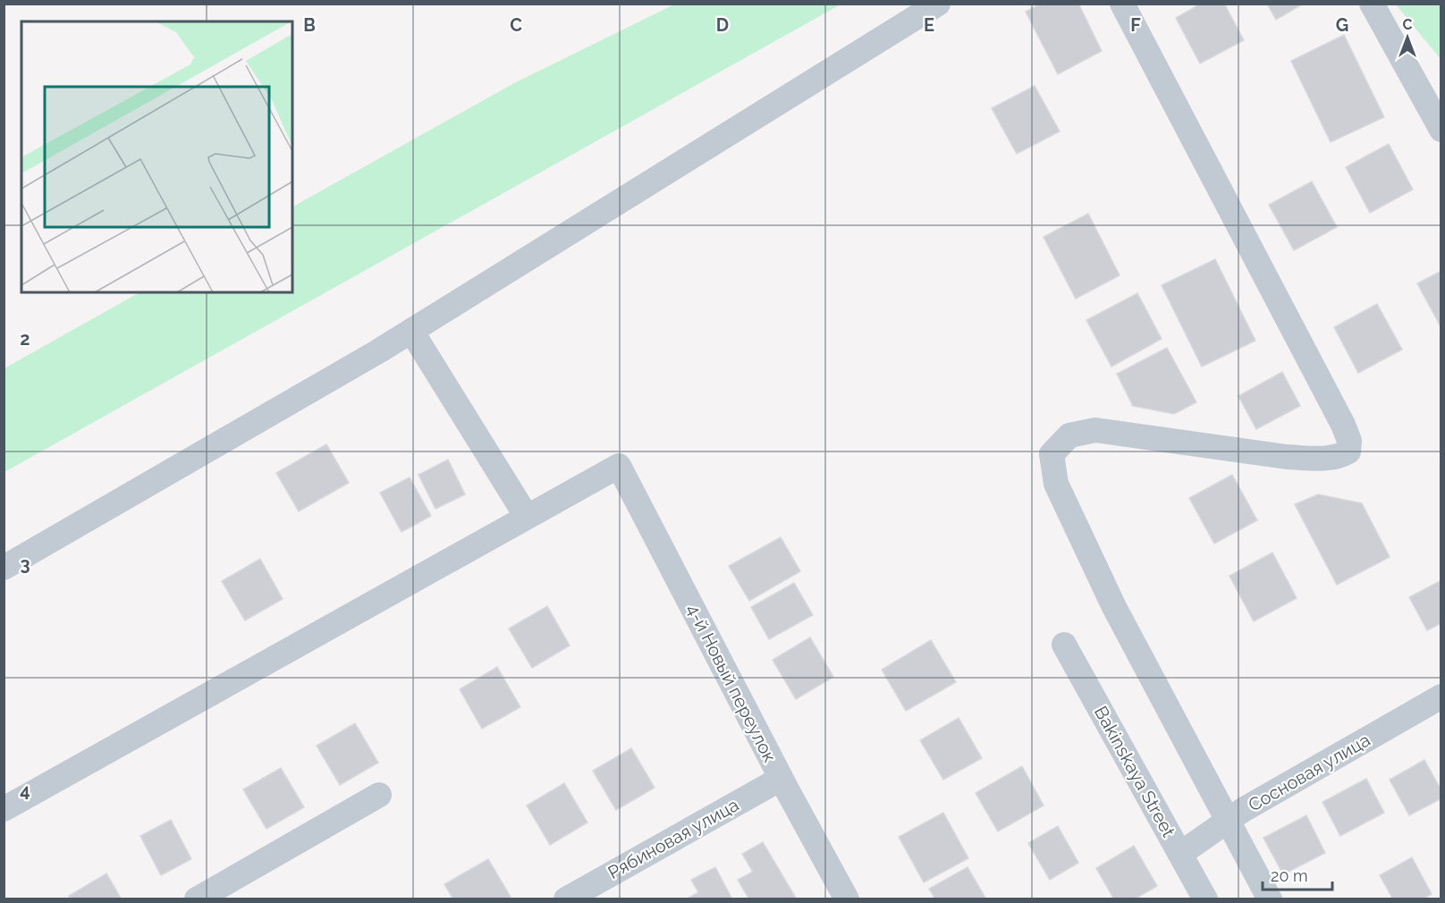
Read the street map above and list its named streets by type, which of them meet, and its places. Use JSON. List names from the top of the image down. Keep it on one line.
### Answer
{"streets":{"street":["4-й Новый переулок","Bakinskaya Street","Сосновая улица","Рябиновая улица"]},"crossings":[["4-й Новый переулок","Рябиновая улица"],["Bakinskaya Street","Сосновая улица"]],"scale_bar":"20 m","north":"top","grid":{"columns":["B","C","D","E","F","G"],"rows":["2","3","4"]}}
